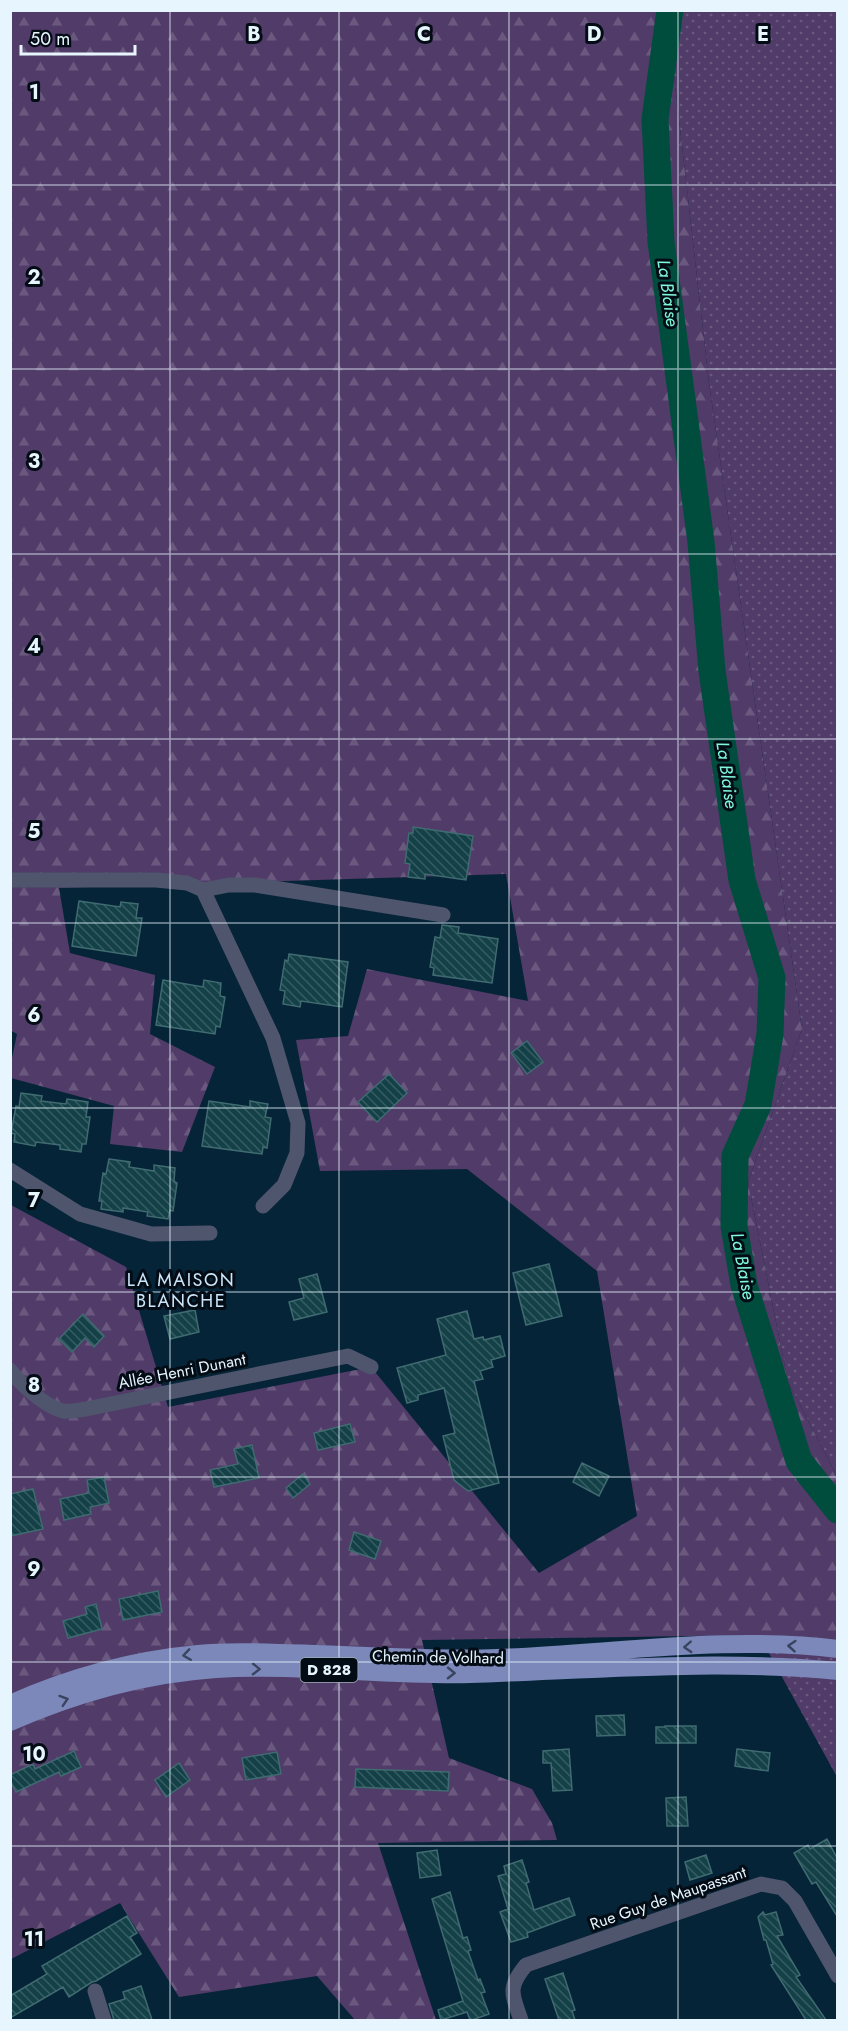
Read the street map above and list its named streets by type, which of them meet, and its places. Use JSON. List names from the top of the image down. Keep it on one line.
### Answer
{"streets":{"main road":["Chemin de Volhard","D 828"],"street":["Allée Henri Dunant","Rue Guy de Maupassant"]},"districts":["LA MAISON BLANCHE"],"water":["La Blaise"],"scale_bar":"50 m","grid":{"columns":["B","C","D","E"],"rows":["1","2","3","4","5","6","7","8","9","10","11"]}}
